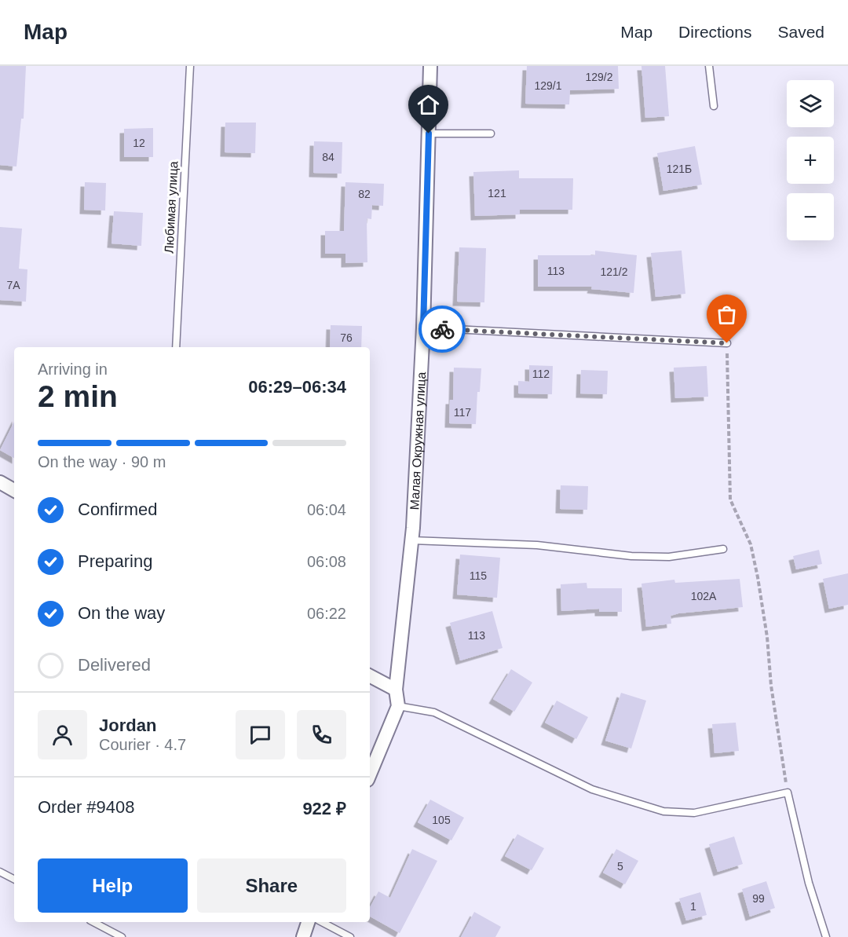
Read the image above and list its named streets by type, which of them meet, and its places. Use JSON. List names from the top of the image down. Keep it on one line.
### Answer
{"streets":{"street":["Малая Окружная улица"],"lane":["Любимая улица"]},"house_numbers":["129/2","129/1","12","84","121Б","121","82","113","121/2","7А","76","112","117","115","102А","113","105","5","99","1"],"page":{"header":"Map","nav":["Map","Directions","Saved"],"map_buttons":["+","−"],"heading":["2 min","Arriving in","06:29–06:34"],"panel":["Jordan","Courier · 4.7","Order #9408","922 ₽"],"bar":"On the way · 90 m","list":[["Confirmed","06:04"],["Preparing","06:08"],["On the way","06:22"],"Delivered"],"buttons":["Help","Share"]}}
